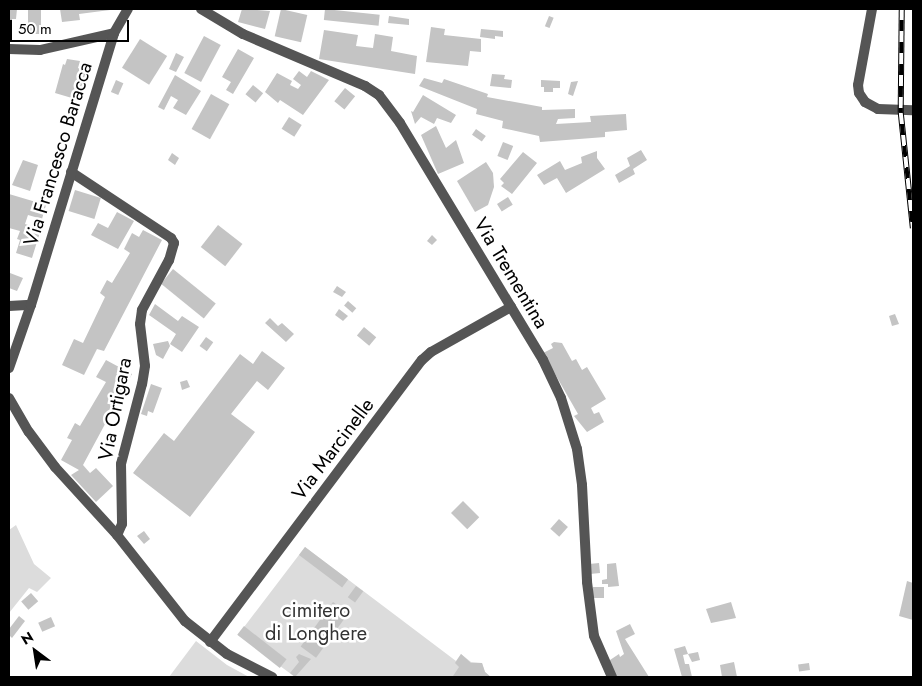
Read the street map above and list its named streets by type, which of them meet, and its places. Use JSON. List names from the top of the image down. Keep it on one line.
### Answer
{"streets":{"street":["Via Francesco Baracca","Via Trementina","Via Ortigara","Via Marcinelle"]},"crossings":[["Via Francesco Baracca","Via Ortigara"],["Via Trementina","Via Marcinelle"]],"parks":["cimitero di Longhere"],"scale_bar":"50 m","north":"top left"}
